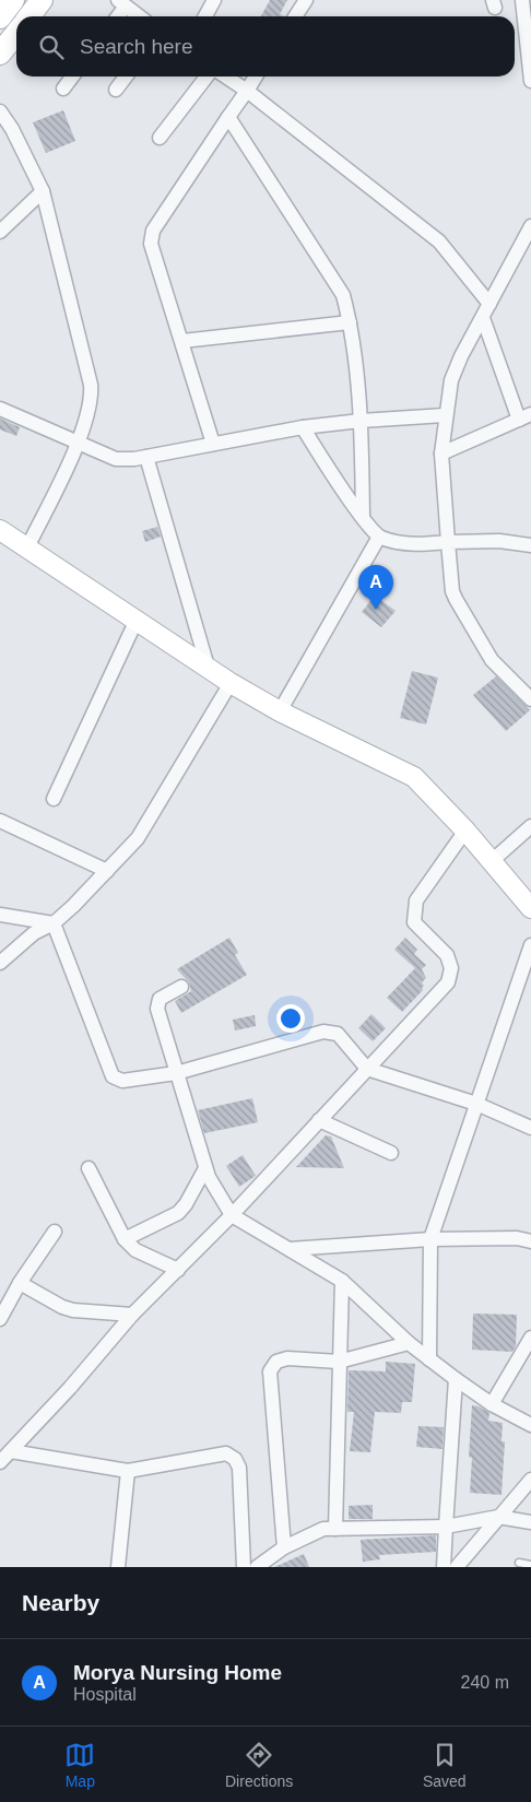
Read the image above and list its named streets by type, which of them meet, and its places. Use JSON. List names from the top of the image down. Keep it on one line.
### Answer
{"page":{"search":"Search here","pins":"A","heading":"Nearby","list":[{"mark":"A","name":"Morya Nursing Home","note":"Hospital","value":"240 m"}],"nav":["Map","Directions","Saved"]}}
